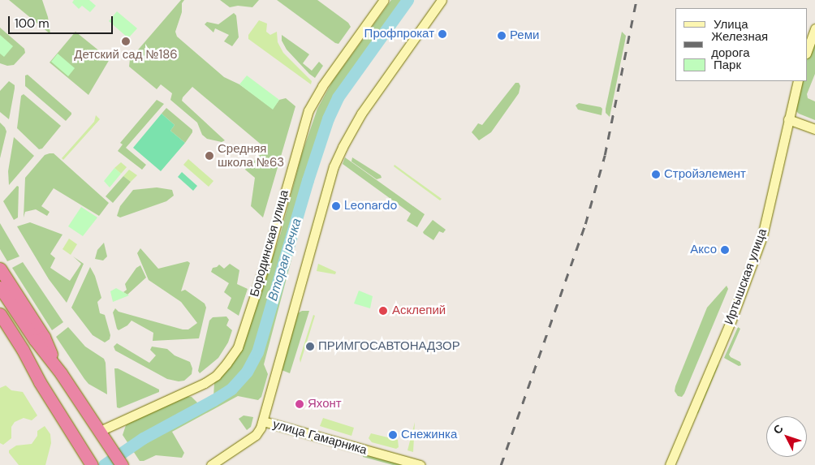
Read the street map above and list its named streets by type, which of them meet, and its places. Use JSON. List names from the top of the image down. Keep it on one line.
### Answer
{"streets":{"main road":["Бородинская улица","Иртышская улица","улица Гамарника"]},"water":["Вторая речка"],"places":["Профпрокат","Реми","Детский сад №186","Средняя школа №63","Стройэлемент","Leonardo","Аксо","Асклепий","ПРИМГОСАВТОНАДЗОР","Яхонт","Снежинка"],"legend":["Улица","Железная дорога","Парк"],"scale_bar":"100 m","north":"top left"}
